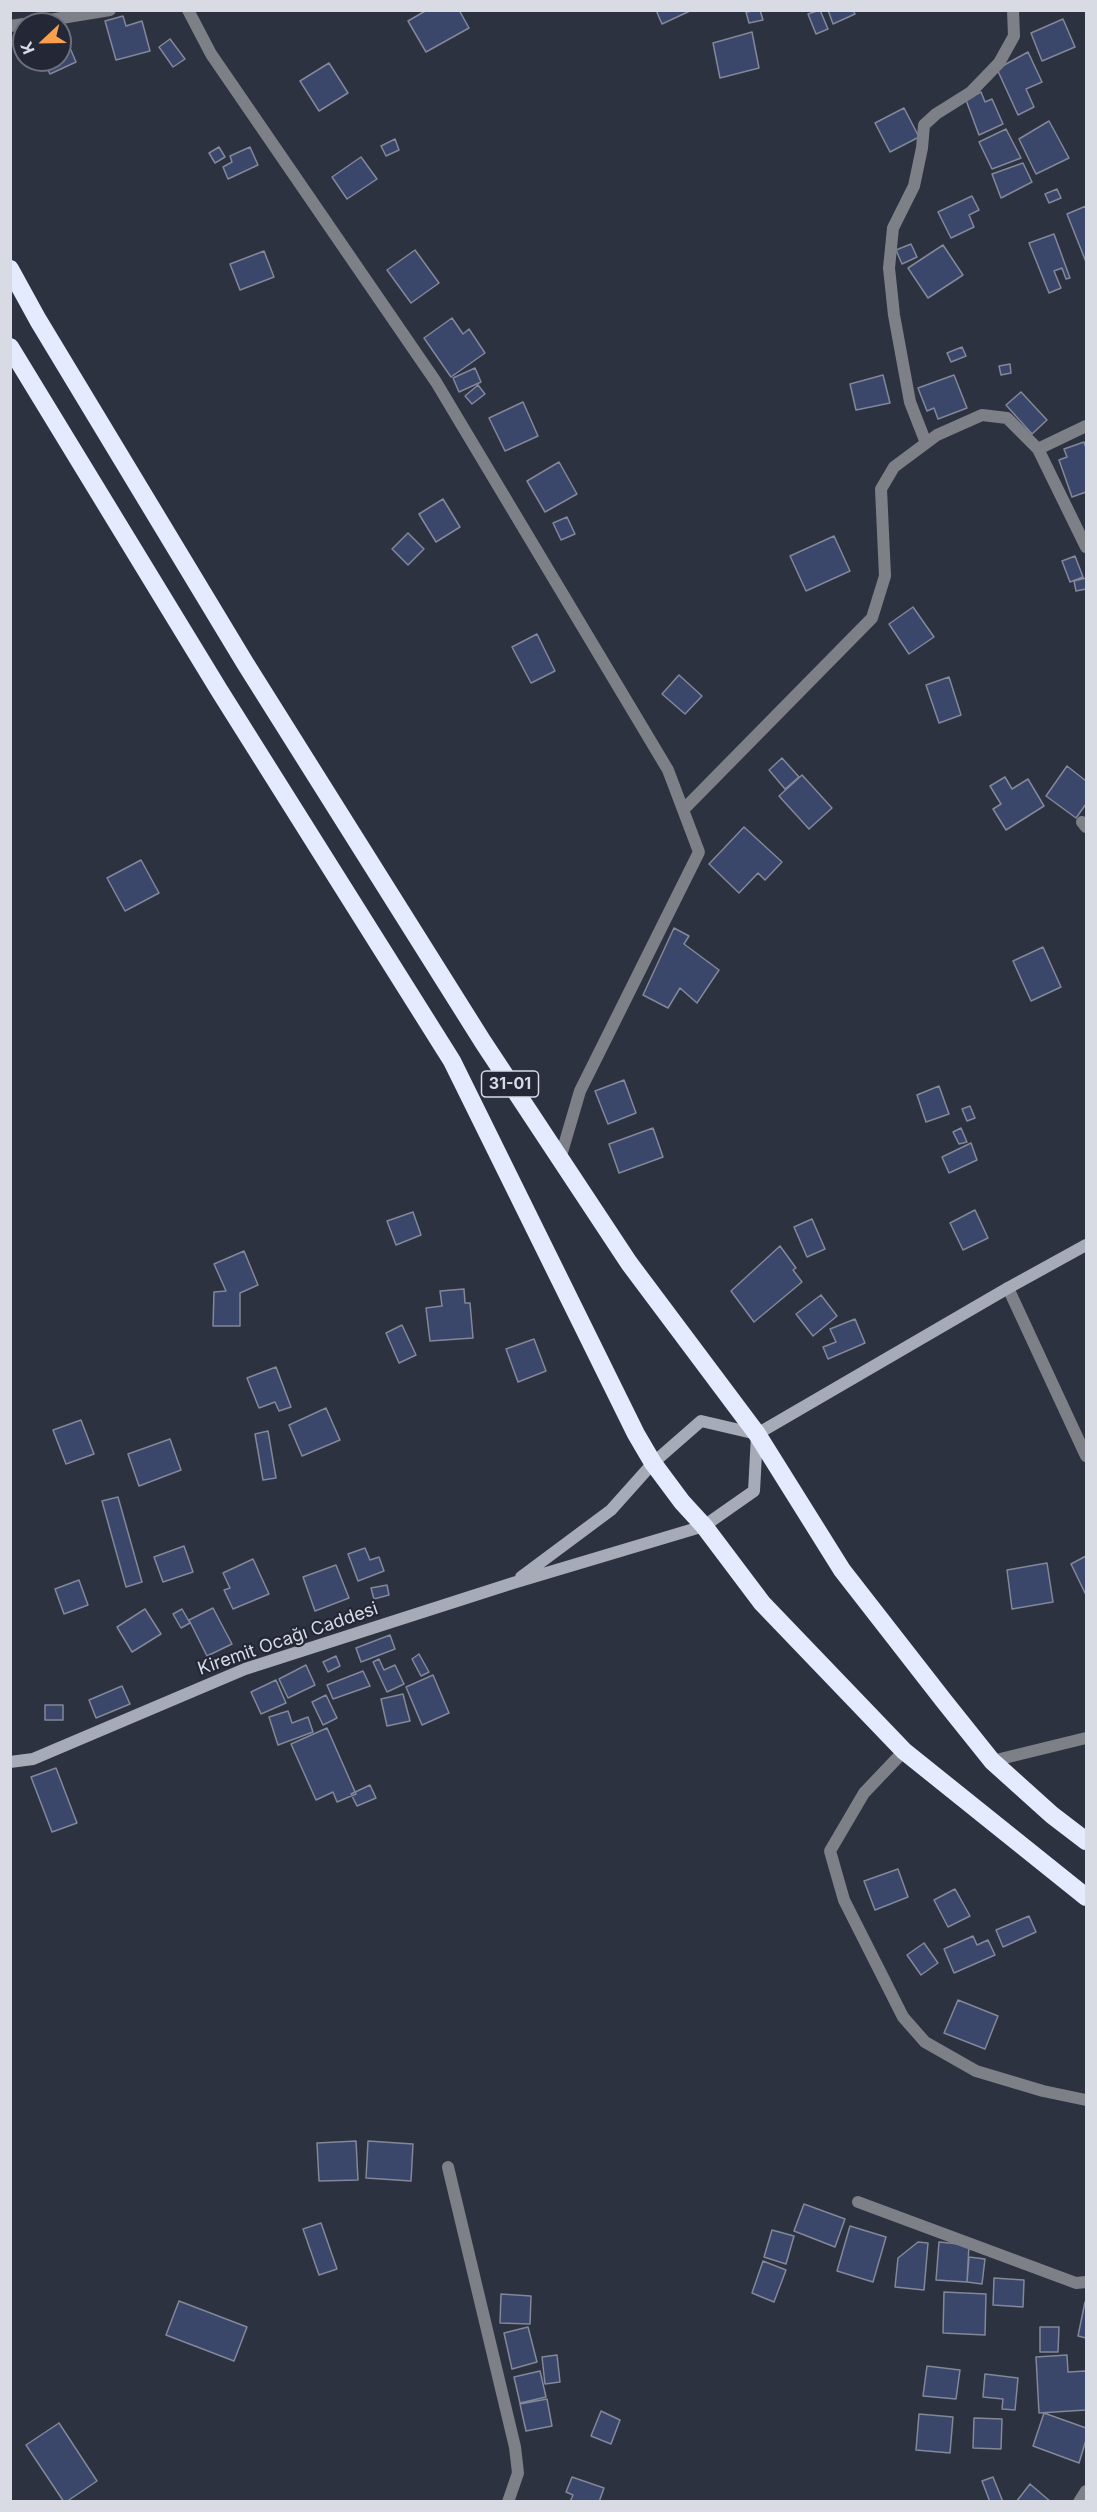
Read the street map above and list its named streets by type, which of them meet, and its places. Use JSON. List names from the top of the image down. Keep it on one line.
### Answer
{"streets":{"highway":["31-01"],"street":["Kiremit Ocağı Caddesi"]},"crossings":[["31-01","Kiremit Ocağı Caddesi"]],"north":"left"}
